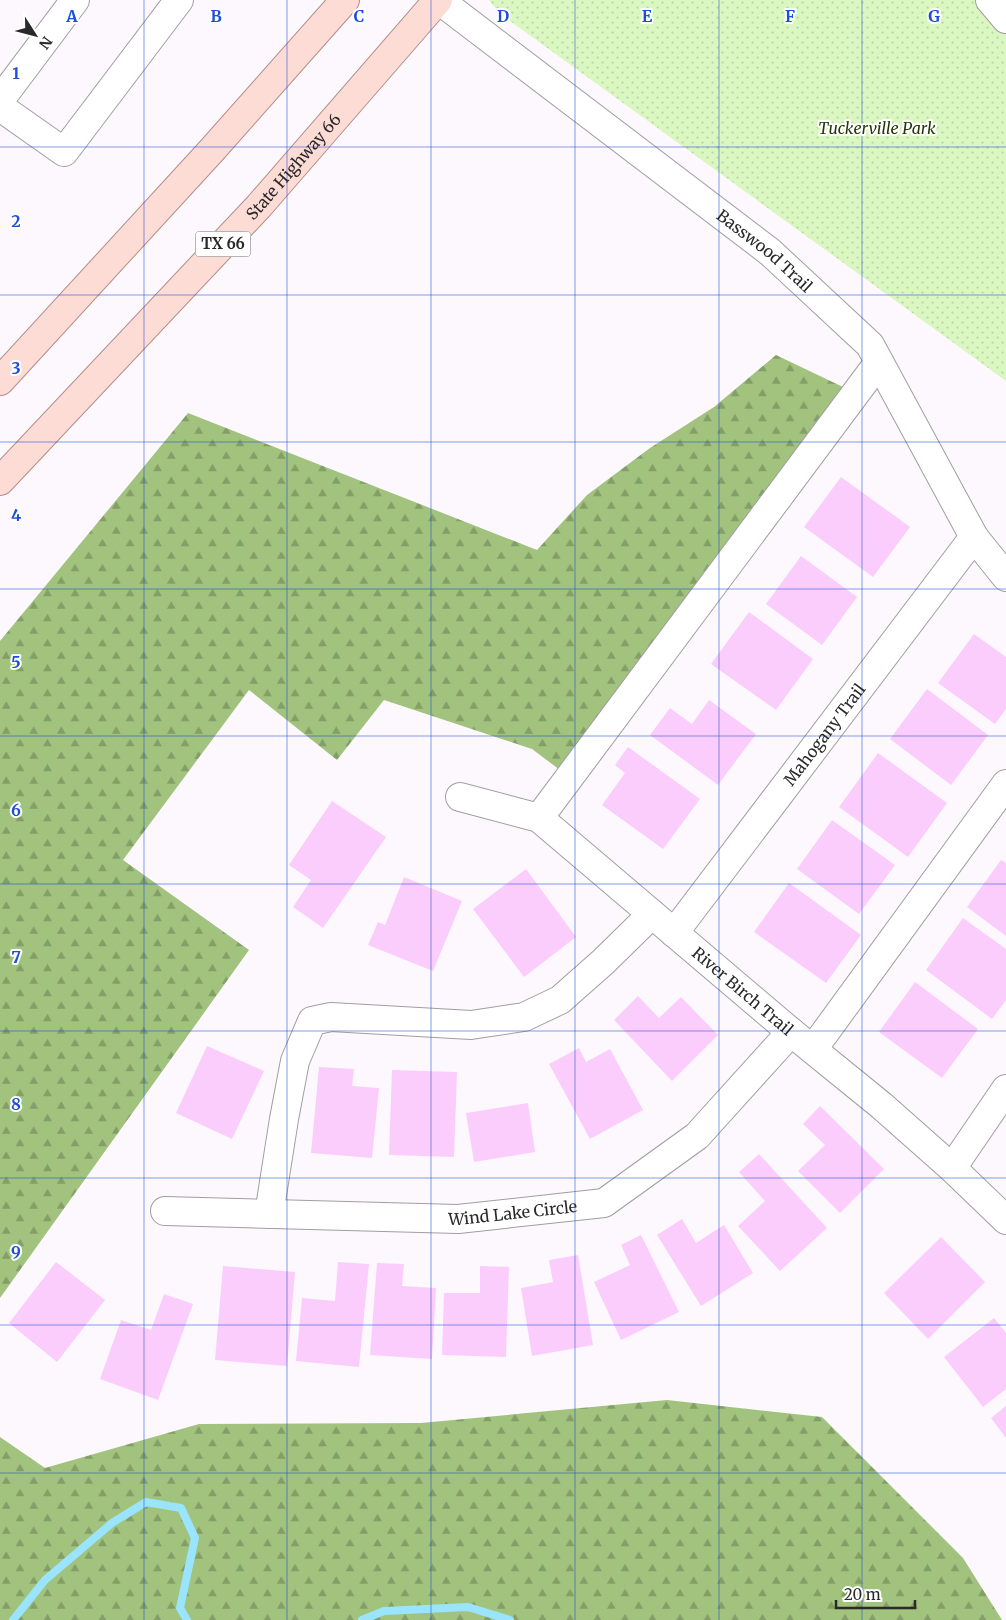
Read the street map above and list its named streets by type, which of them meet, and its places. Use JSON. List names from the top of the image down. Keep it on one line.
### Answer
{"streets":{"main road":["State Highway 66","TX 66"],"street":["Basswood Trail","Mahogany Trail","River Birch Trail","Wind Lake Circle"]},"crossings":[["State Highway 66","Basswood Trail"],["Basswood Trail","Mahogany Trail"],["Mahogany Trail","River Birch Trail"],["River Birch Trail","Wind Lake Circle"]],"parks":["Tuckerville Park"],"scale_bar":"20 m","north":"bottom right","grid":{"columns":["A","B","C","D","E","F","G"],"rows":["1","2","3","4","5","6","7","8","9"]}}
